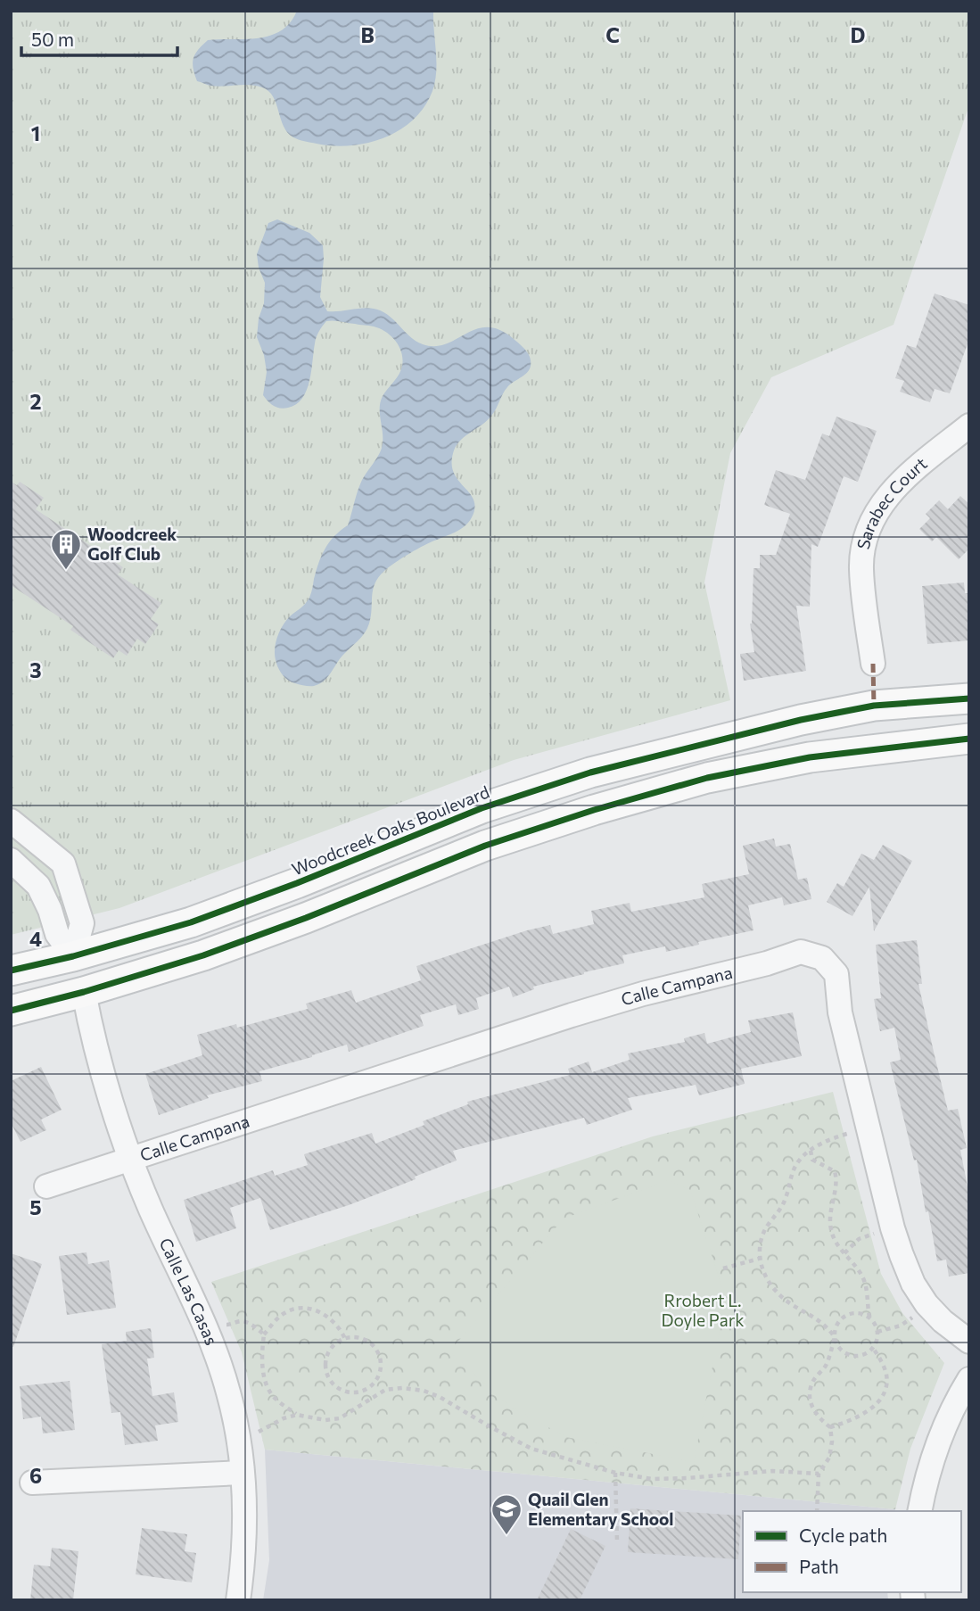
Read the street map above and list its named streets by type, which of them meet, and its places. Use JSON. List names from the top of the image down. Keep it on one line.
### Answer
{"streets":{"main road":["Woodcreek Oaks Boulevard"],"street":["Sarabec Court","Calle Campana","Calle Las Casas"]},"crossings":[["Calle Campana","Calle Las Casas"]],"parks":["Rrobert L. Doyle Park"],"places":{"building":["Woodcreek Golf Club"],"school or university":["Quail Glen Elementary School"]},"legend":["Cycle path","Path"],"scale_bar":"50 m","grid":{"columns":["B","C","D"],"rows":["1","2","3","4","5","6"]}}
